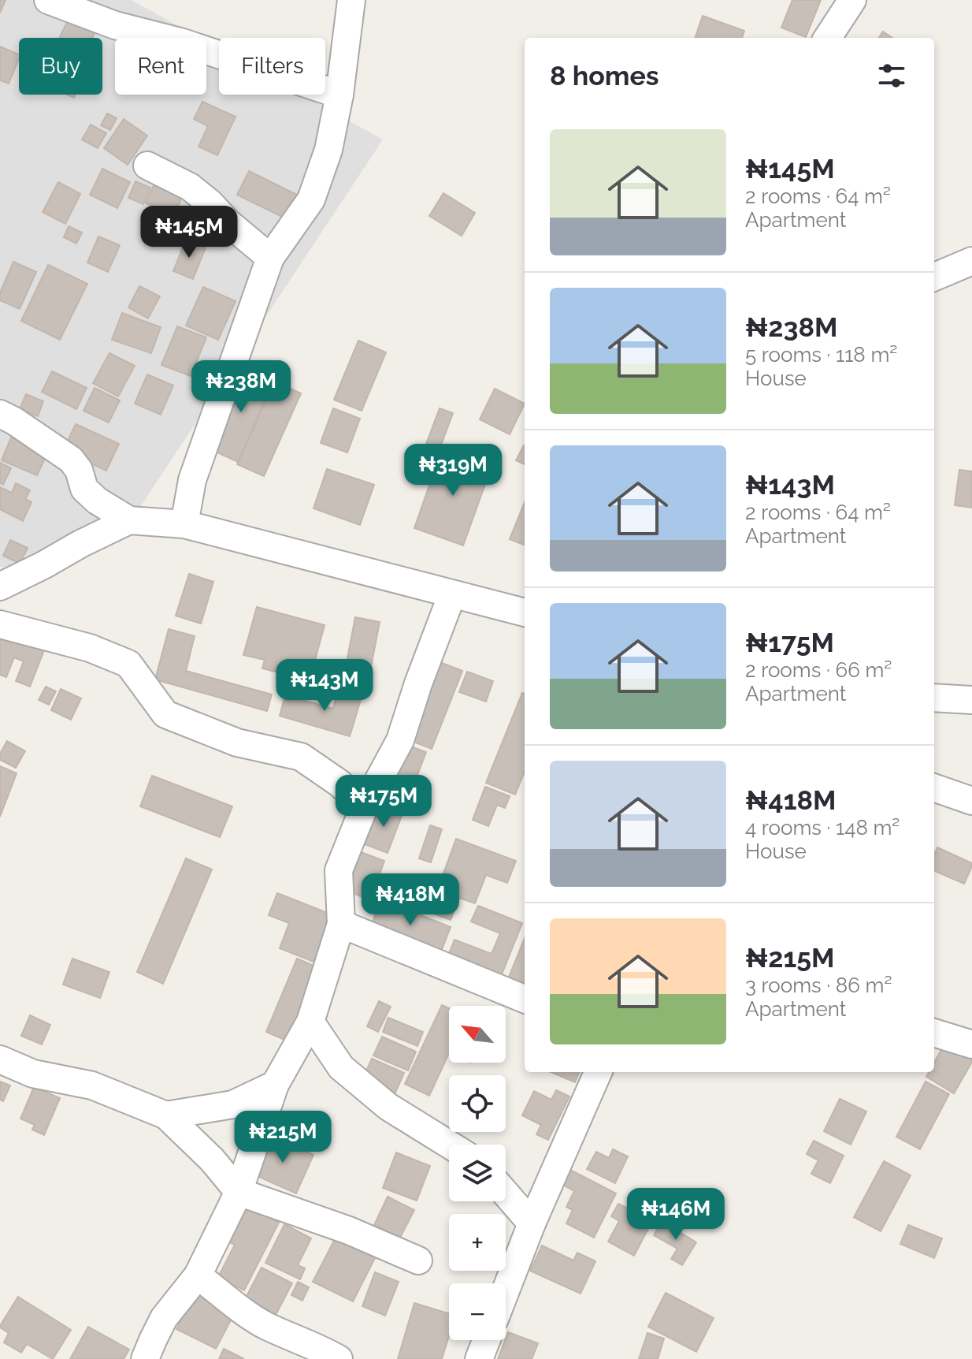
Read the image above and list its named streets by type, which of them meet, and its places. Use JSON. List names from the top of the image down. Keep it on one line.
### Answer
{"north":"top left","page":{"chip":["Buy","Rent","Filters"],"heading":"8 homes","list":[{"name":"₦145M","note":"2 rooms · 64 m² · Apartment"},{"name":"₦238M","note":"5 rooms · 118 m² · House"},{"name":"₦143M","note":"2 rooms · 64 m² · Apartment"},{"name":"₦175M","note":"2 rooms · 66 m² · Apartment"},{"name":"₦418M","note":"4 rooms · 148 m² · House"},{"name":"₦215M","note":"3 rooms · 86 m² · Apartment"}],"price":["₦145M","₦238M","₦319M","₦143M","₦175M","₦418M","₦215M","₦146M"],"map_buttons":["+","−"]}}
